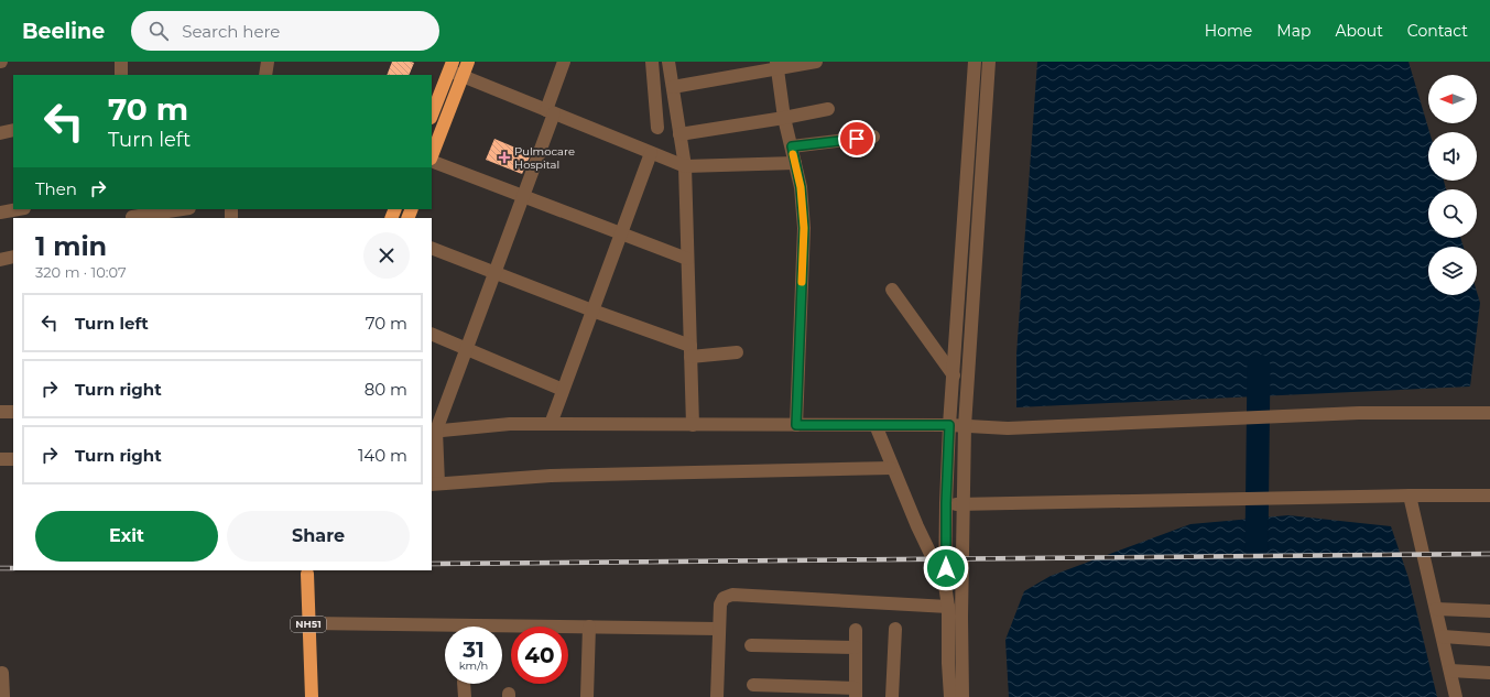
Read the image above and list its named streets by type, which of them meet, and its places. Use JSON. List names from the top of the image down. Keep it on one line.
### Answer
{"streets":{"highway":["NH51"]},"places":{"health":["Pulmocare Hospital"]},"north":"left","page":{"header":"Beeline","search":"Search here","nav":["Home","Map","About","Contact"],"turn":["70 m","Turn left"],"then":"Then","heading":["1 min","320 m · 10:07"],"list":[{"name":"Turn left","value":"70 m"},{"name":"Turn right","value":"80 m"},{"name":"Turn right","value":"140 m"}],"buttons":["Exit","Share"],"speed":"31 km/h","limit":"40"}}
